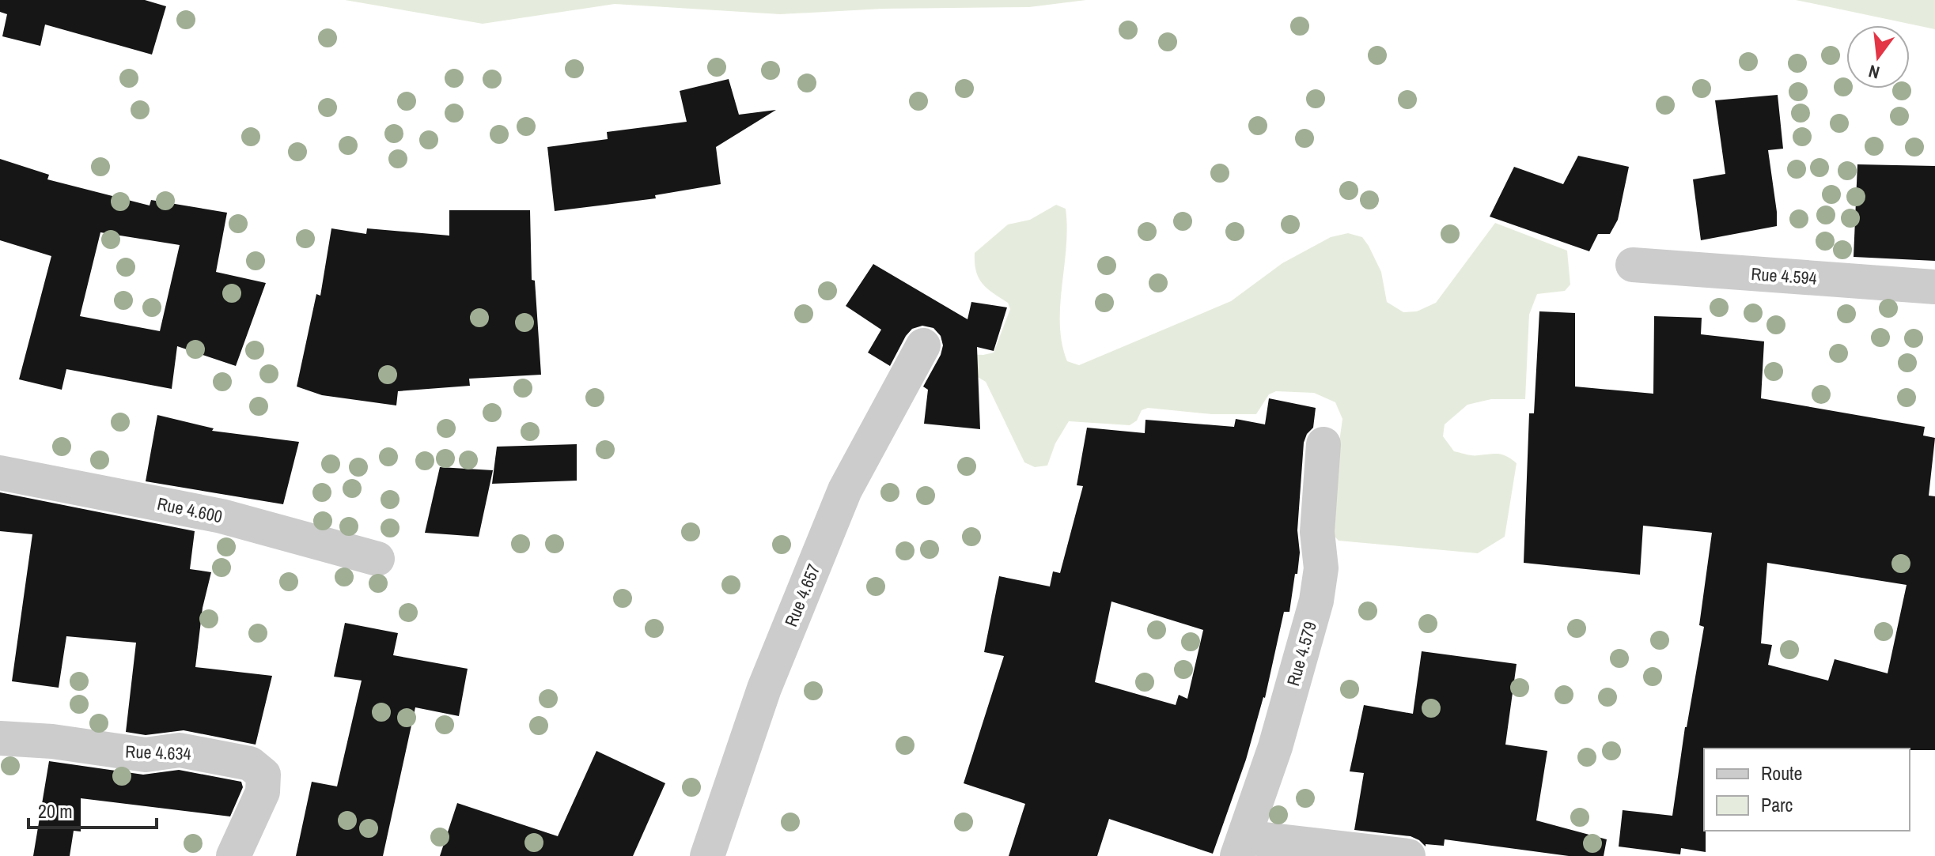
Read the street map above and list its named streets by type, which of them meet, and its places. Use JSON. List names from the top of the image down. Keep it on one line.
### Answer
{"streets":{"street":["Rue 4.594","Rue 4.600","Rue 4.657","Rue 4.579","Rue 4.634"]},"legend":["Route","Parc"],"scale_bar":"20 m","north":"bottom"}
